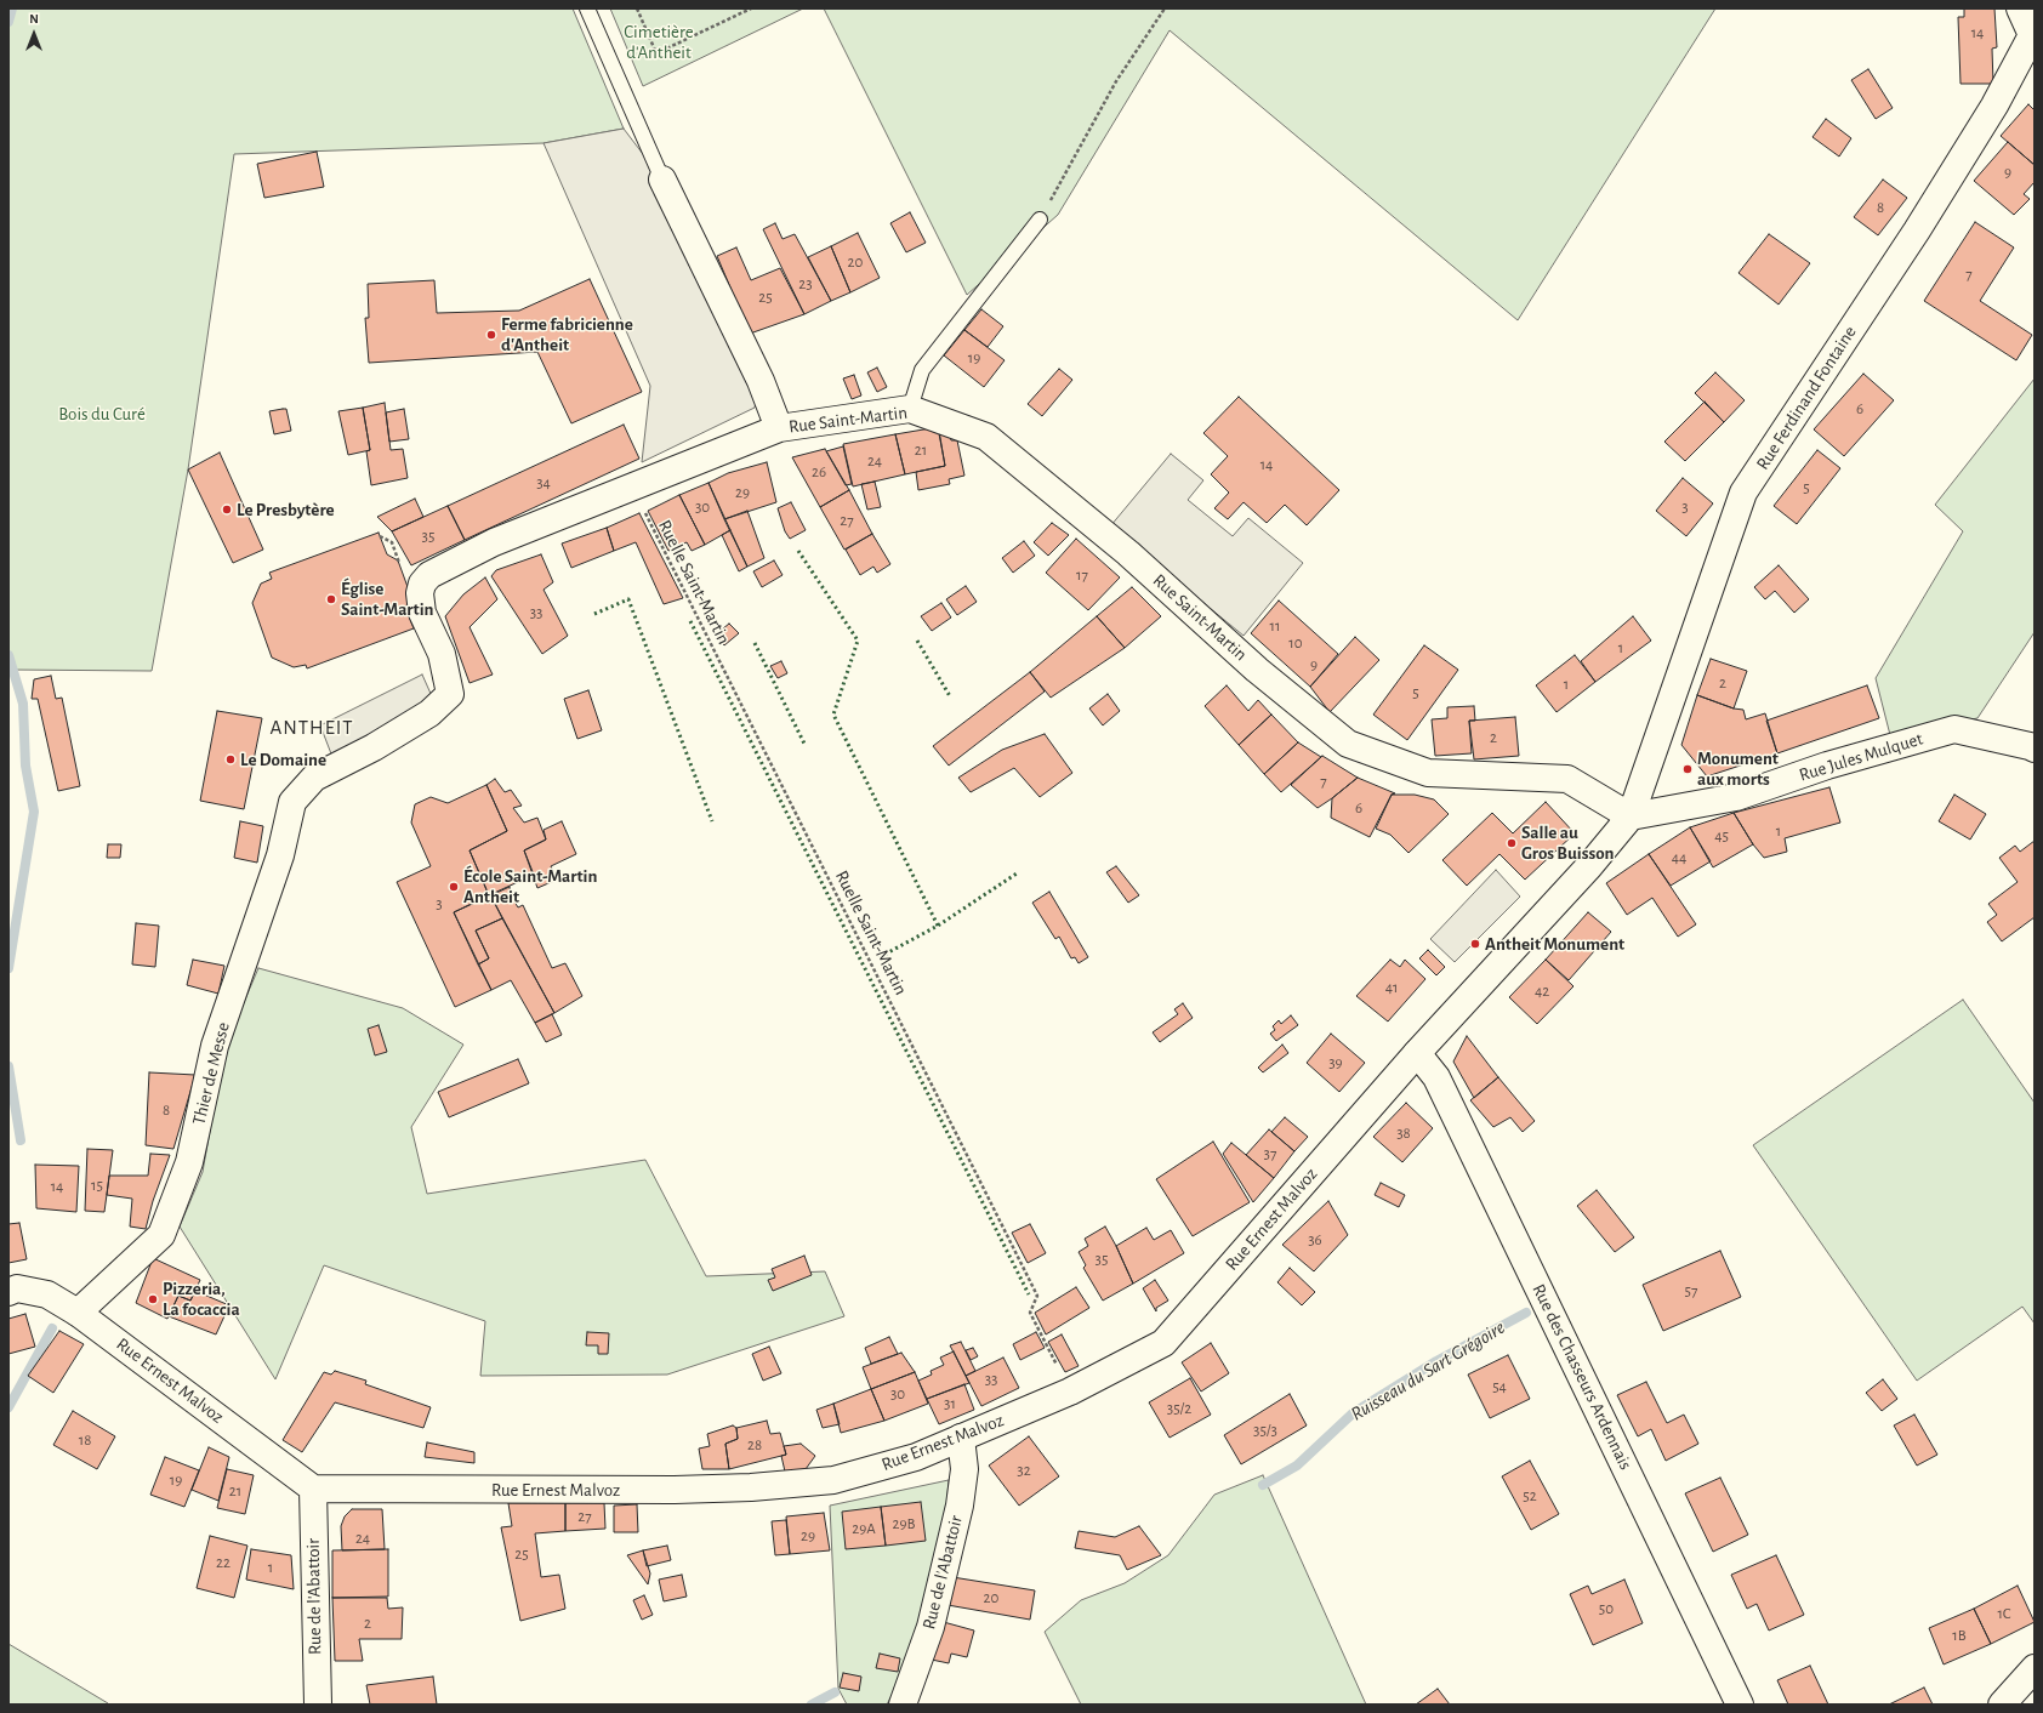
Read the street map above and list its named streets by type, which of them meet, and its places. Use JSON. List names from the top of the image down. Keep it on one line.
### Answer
{"streets":{"street":["Rue Ferdinand Fontaine","Rue Saint-Martin","Rue Jules Mulquet","Thier de Messe","Rue Ernest Malvoz","Rue des Chasseurs Ardennais","Rue de l'Abattoir"],"path":["Ruelle Saint-Martin"]},"crossings":[["Rue Ferdinand Fontaine","Rue Saint-Martin"],["Rue Ferdinand Fontaine","Rue Jules Mulquet"],["Rue Ferdinand Fontaine","Rue Ernest Malvoz"],["Rue Saint-Martin","Ruelle Saint-Martin"],["Rue Saint-Martin","Rue Jules Mulquet"],["Rue Saint-Martin","Thier de Messe"],["Rue Saint-Martin","Rue Ernest Malvoz"],["Ruelle Saint-Martin","Rue Ernest Malvoz"],["Rue Jules Mulquet","Rue Ernest Malvoz"],["Thier de Messe","Rue Ernest Malvoz"],["Rue Ernest Malvoz","Rue des Chasseurs Ardennais"],["Rue Ernest Malvoz","Rue de l'Abattoir"]],"districts":["ANTHEIT"],"water":["Ruisseau du Sart Grégoire"],"parks":["Cimetière d'Antheit","Bois du Curé"],"places":["Ferme fabricienne d'Antheit","Le Presbytère","Église Saint-Martin","Le Domaine","Monument aux morts","Salle au Gros Buisson","École Saint-Martin Antheit","Antheit Monument","Pizzeria, La focaccia"],"house_numbers":["14","9","8","20","7","23","25","19","6","21","24","14","26","34","5","29","30","3","27","35","17","33","11","10","1","9","2","1","5","2","7","6","1","45","44","3","41","42","39","8","38","37","15","14","36","35","57","33","54","30","31","35/2","35/3","18","28","32","19","21","52","27","29B","29A","29","24","25","22","1","20","50","1C","2","1B"],"north":"top"}
